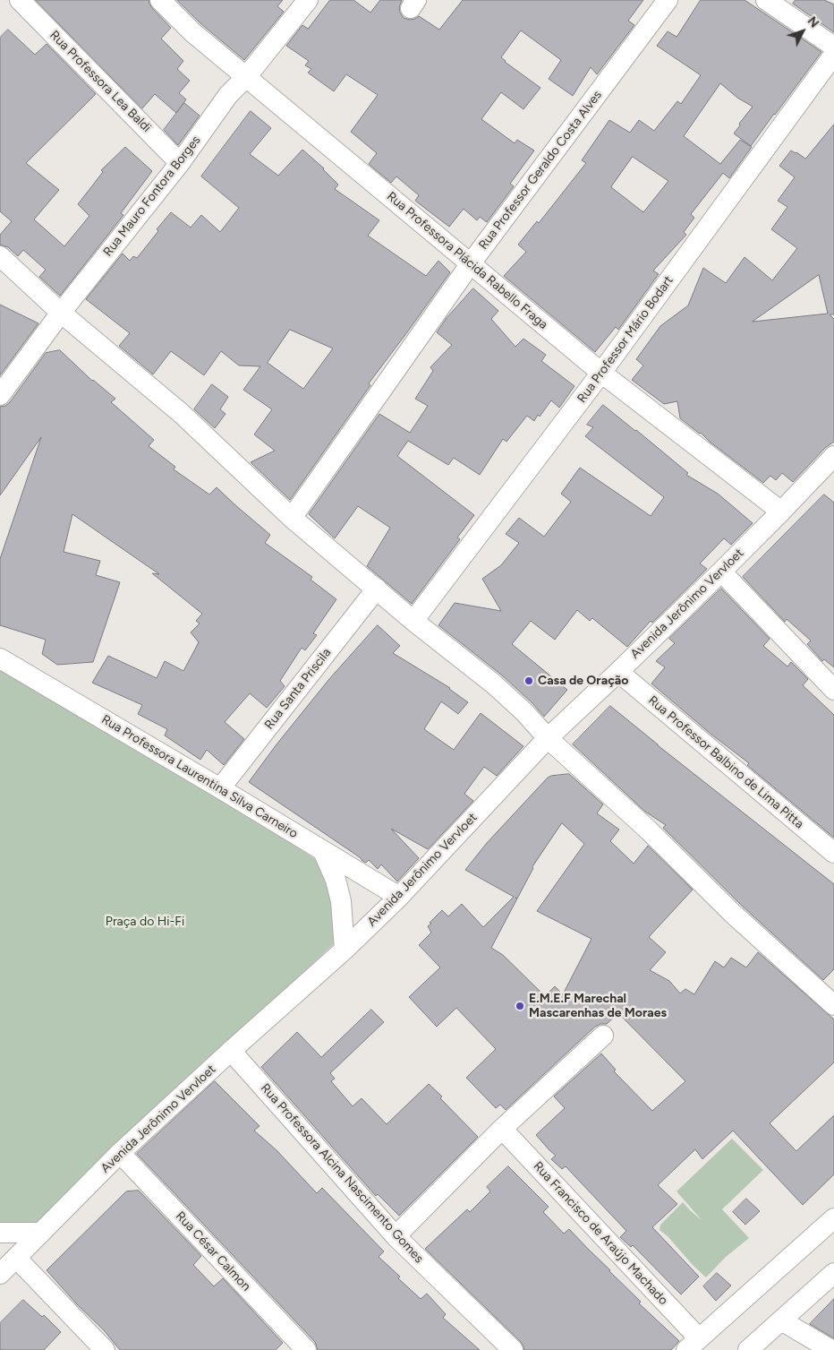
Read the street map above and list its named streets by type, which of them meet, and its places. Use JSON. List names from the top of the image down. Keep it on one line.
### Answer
{"streets":{"street":["Rua Professora Lea Baldi","Rua Professor Geraldo Costa Alves","Rua Mauro Fontora Borges","Rua Professora Plácida Rabello Fraga","Rua Professor Mário Bodart","Avenida Jerônimo Vervloet","Rua Santa Priscila","Rua Professor Balbino de Lima Pitta","Rua Professora Laurentina Silva Carneiro","Rua Professora Alcina Nascimento Gomes","Rua Francisco de Araújo Machado","Rua César Calmon"]},"crossings":[["Rua Professora Lea Baldi","Rua Mauro Fontora Borges"],["Rua Professor Geraldo Costa Alves","Rua Professora Plácida Rabello Fraga"],["Rua Mauro Fontora Borges","Rua Professora Plácida Rabello Fraga"],["Rua Professora Plácida Rabello Fraga","Rua Professor Mário Bodart"],["Rua Professora Plácida Rabello Fraga","Avenida Jerônimo Vervloet"],["Avenida Jerônimo Vervloet","Rua Professor Balbino de Lima Pitta"],["Avenida Jerônimo Vervloet","Rua Professora Laurentina Silva Carneiro"],["Avenida Jerônimo Vervloet","Rua Professora Alcina Nascimento Gomes"],["Avenida Jerônimo Vervloet","Rua César Calmon"],["Rua Santa Priscila","Rua Professora Laurentina Silva Carneiro"]],"parks":["Praça do Hi-Fi"],"places":["Casa de Oração","E.M.E.F Marechal Mascarenhas de Moraes"],"north":"top right"}
